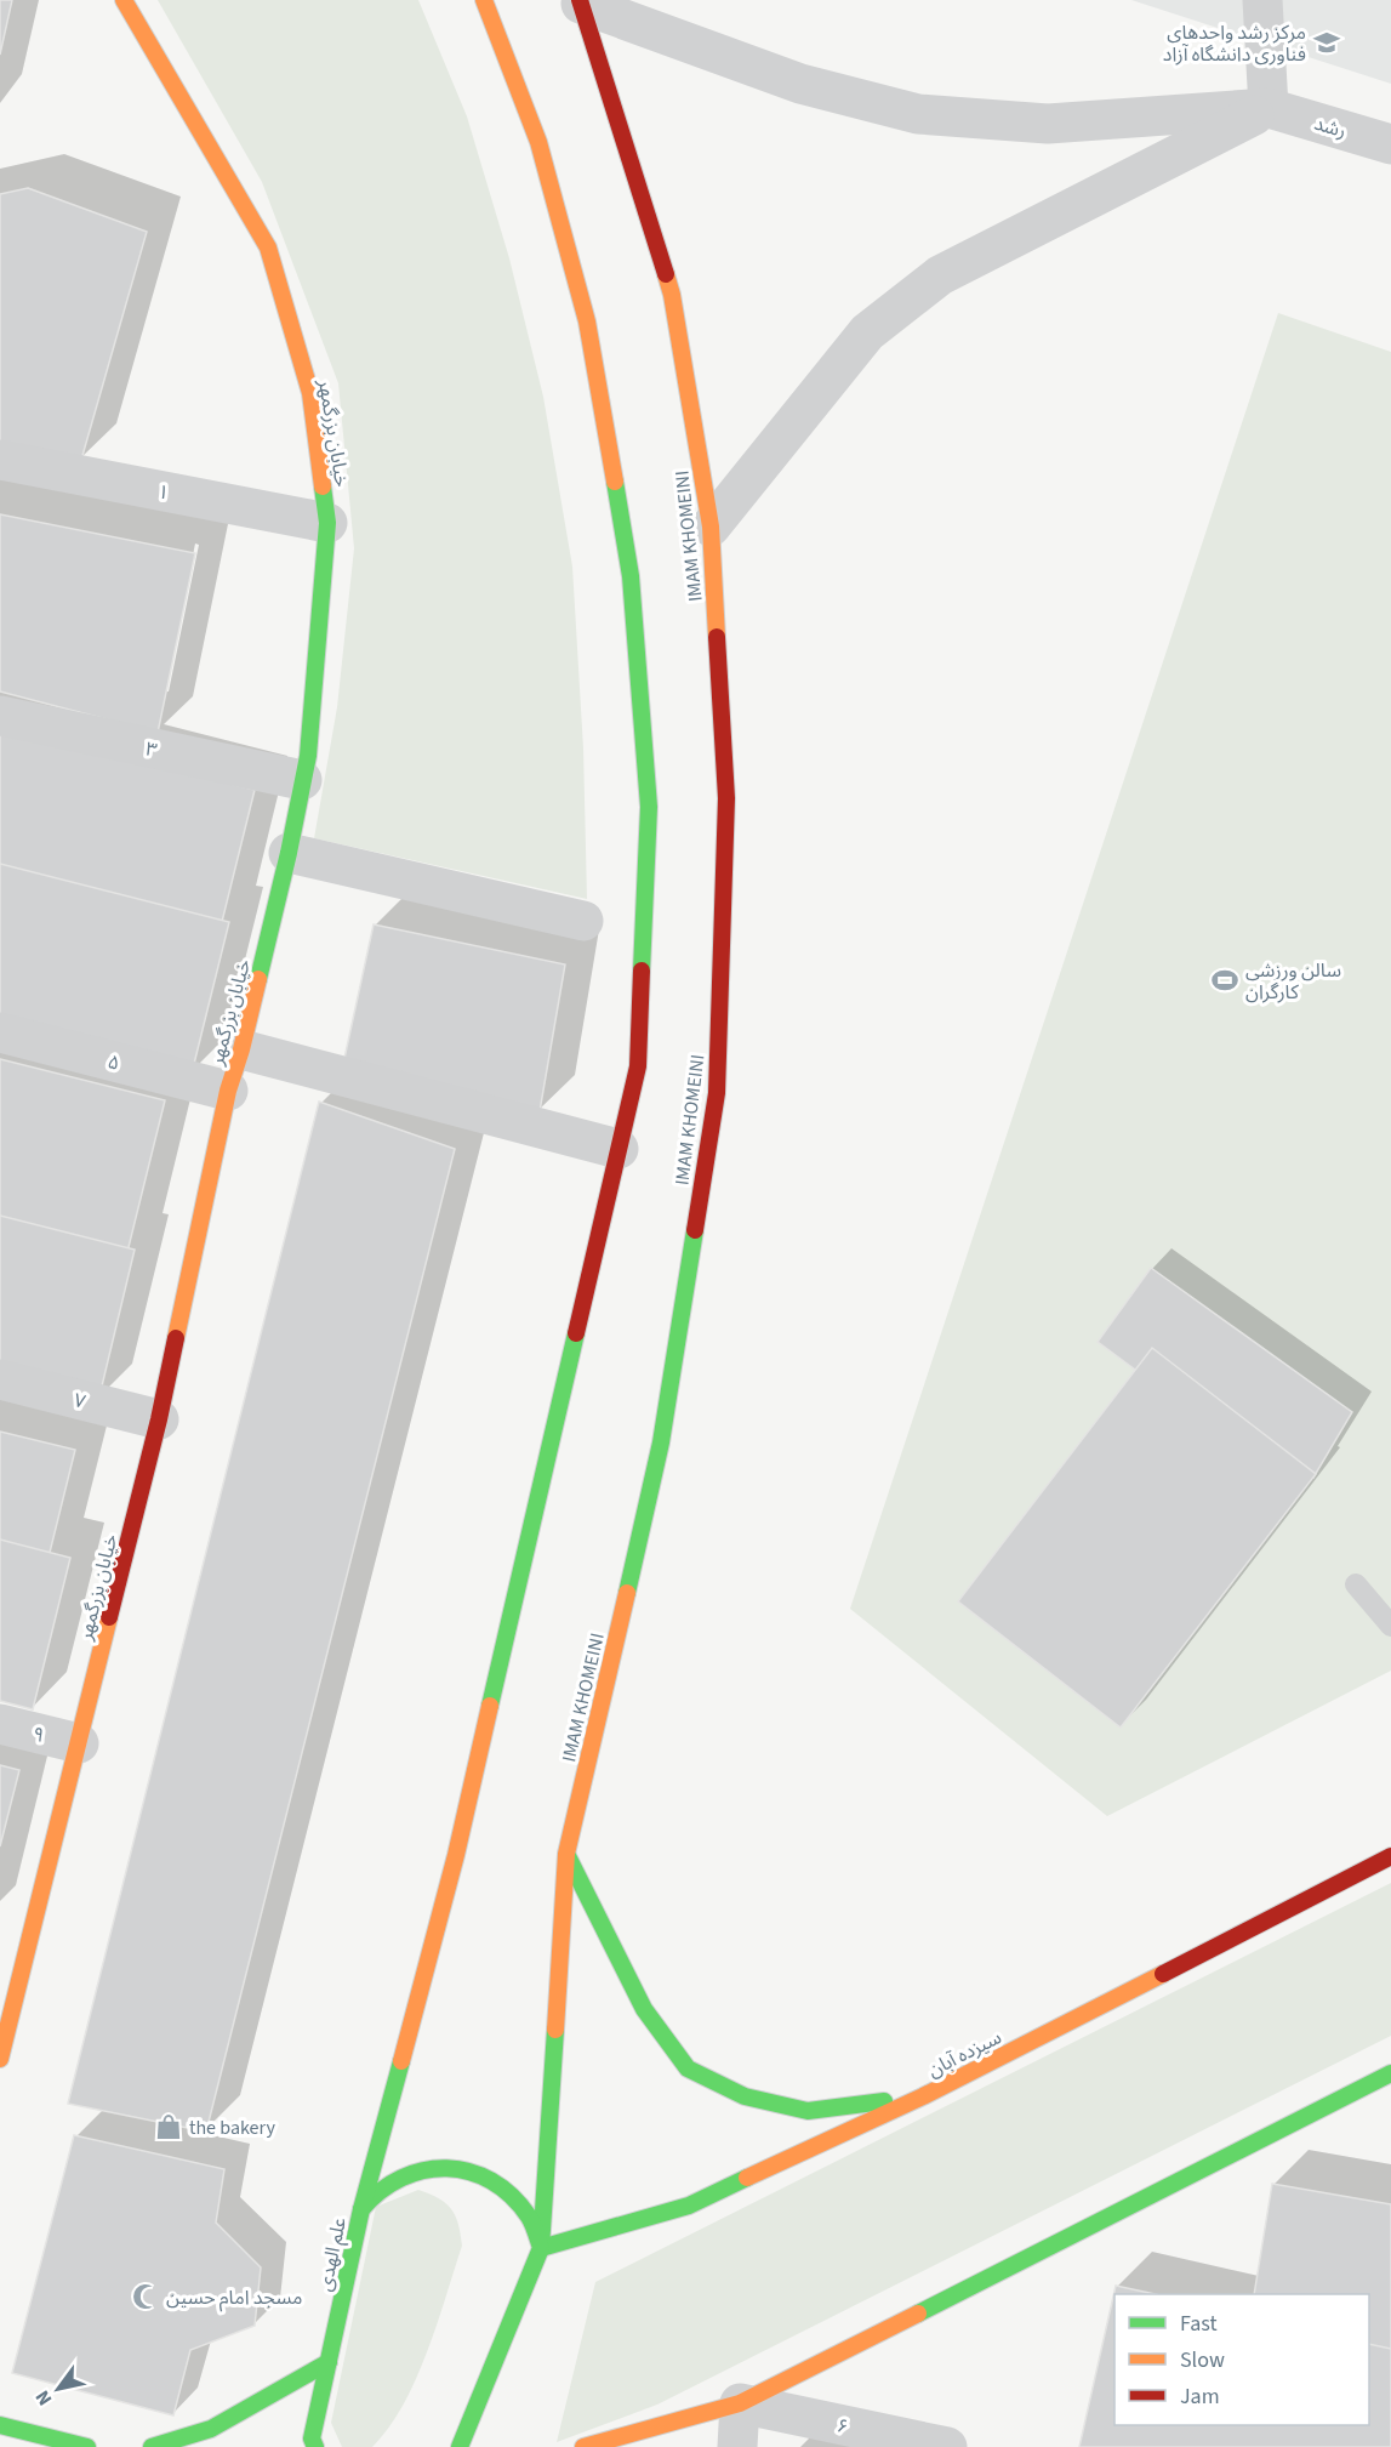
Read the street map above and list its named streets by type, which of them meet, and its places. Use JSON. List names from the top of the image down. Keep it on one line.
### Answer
{"streets":{"main road":["خیابان بزرگمهر","IMAM KHOMEINI","سیزده آبان","علم الهدی"],"street":["رشد","۱","۳","۵","۷","۹","۶"]},"crossings":[["خیابان بزرگمهر","۱"],["خیابان بزرگمهر","۳"],["خیابان بزرگمهر","۵"],["خیابان بزرگمهر","۷"],["خیابان بزرگمهر","۹"],["IMAM KHOMEINI","سیزده آبان"],["IMAM KHOMEINI","علم الهدی"],["سیزده آبان","علم الهدی"]],"places":{"school or university":["مرکز رشد واحدهای فناوری دانشگاه آزاد"],"sports":["سالن ورزشی کارگران"],"shop":["the bakery"],"mosque":["مسجد امام حسین"]},"legend":["Fast","Slow","Jam"],"north":"bottom left"}
